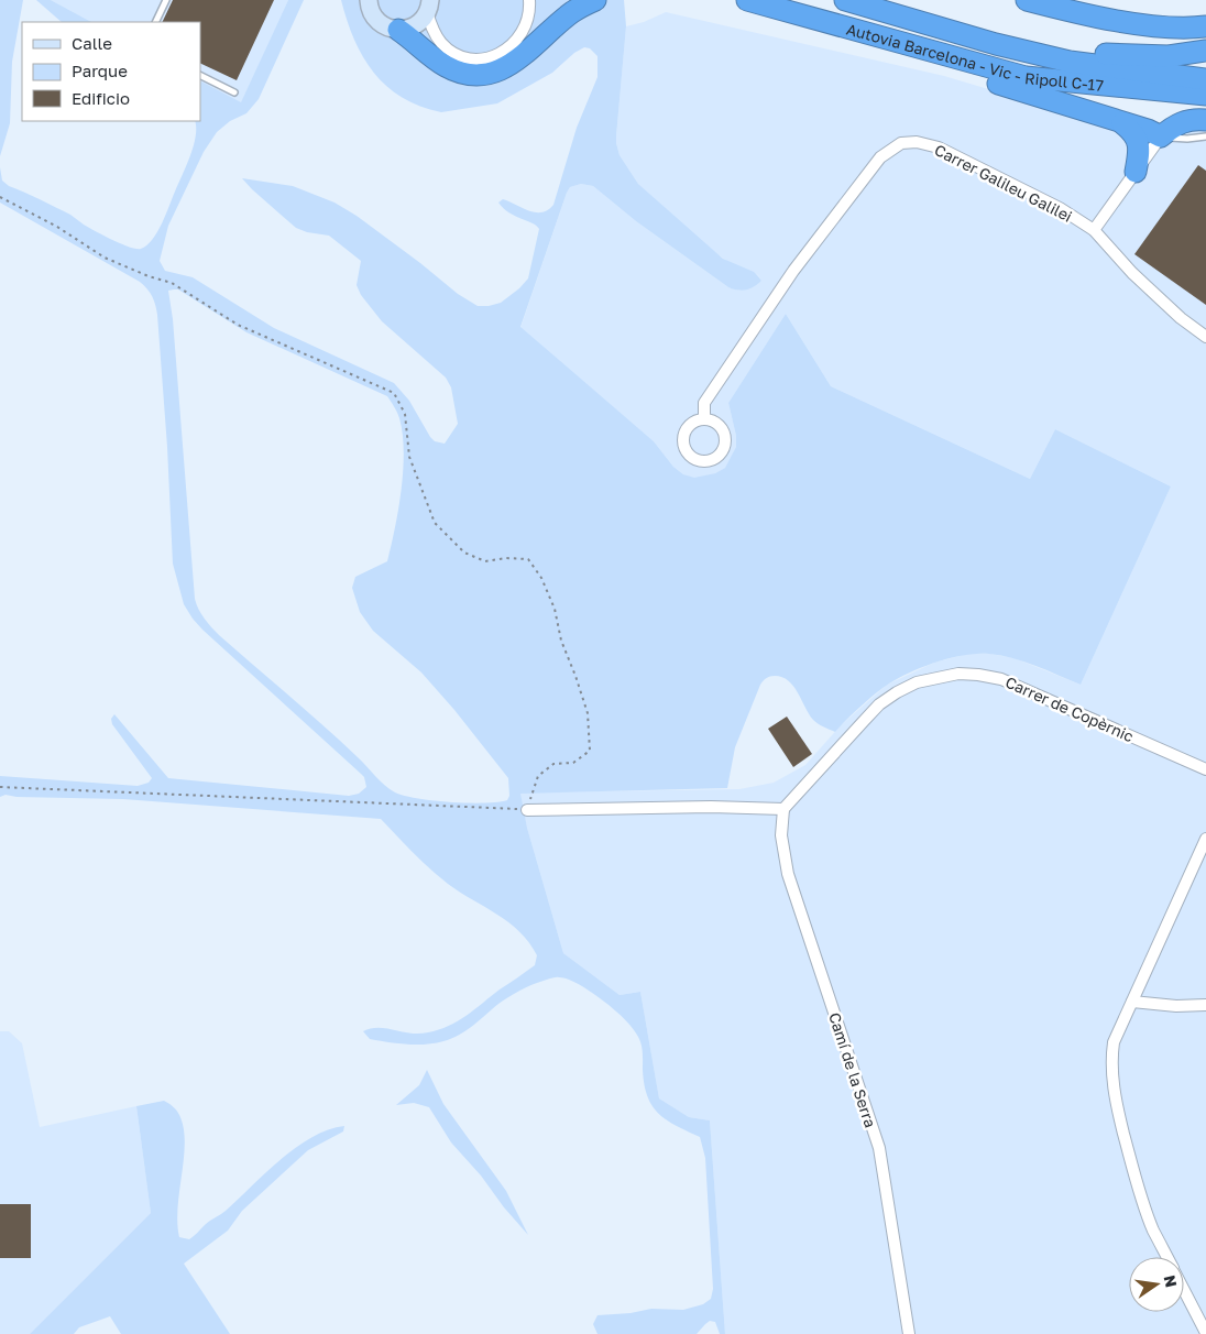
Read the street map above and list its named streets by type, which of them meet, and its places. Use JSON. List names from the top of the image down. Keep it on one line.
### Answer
{"streets":{"highway":["Autovia Barcelona - Vic - Ripoll C-17"],"street":["Carrer Galileu Galilei","Carrer de Copèrnic","Camí de la Serra"]},"crossings":[["Carrer de Copèrnic","Camí de la Serra"]],"legend":["Calle","Parque","Edificio"],"north":"right"}
